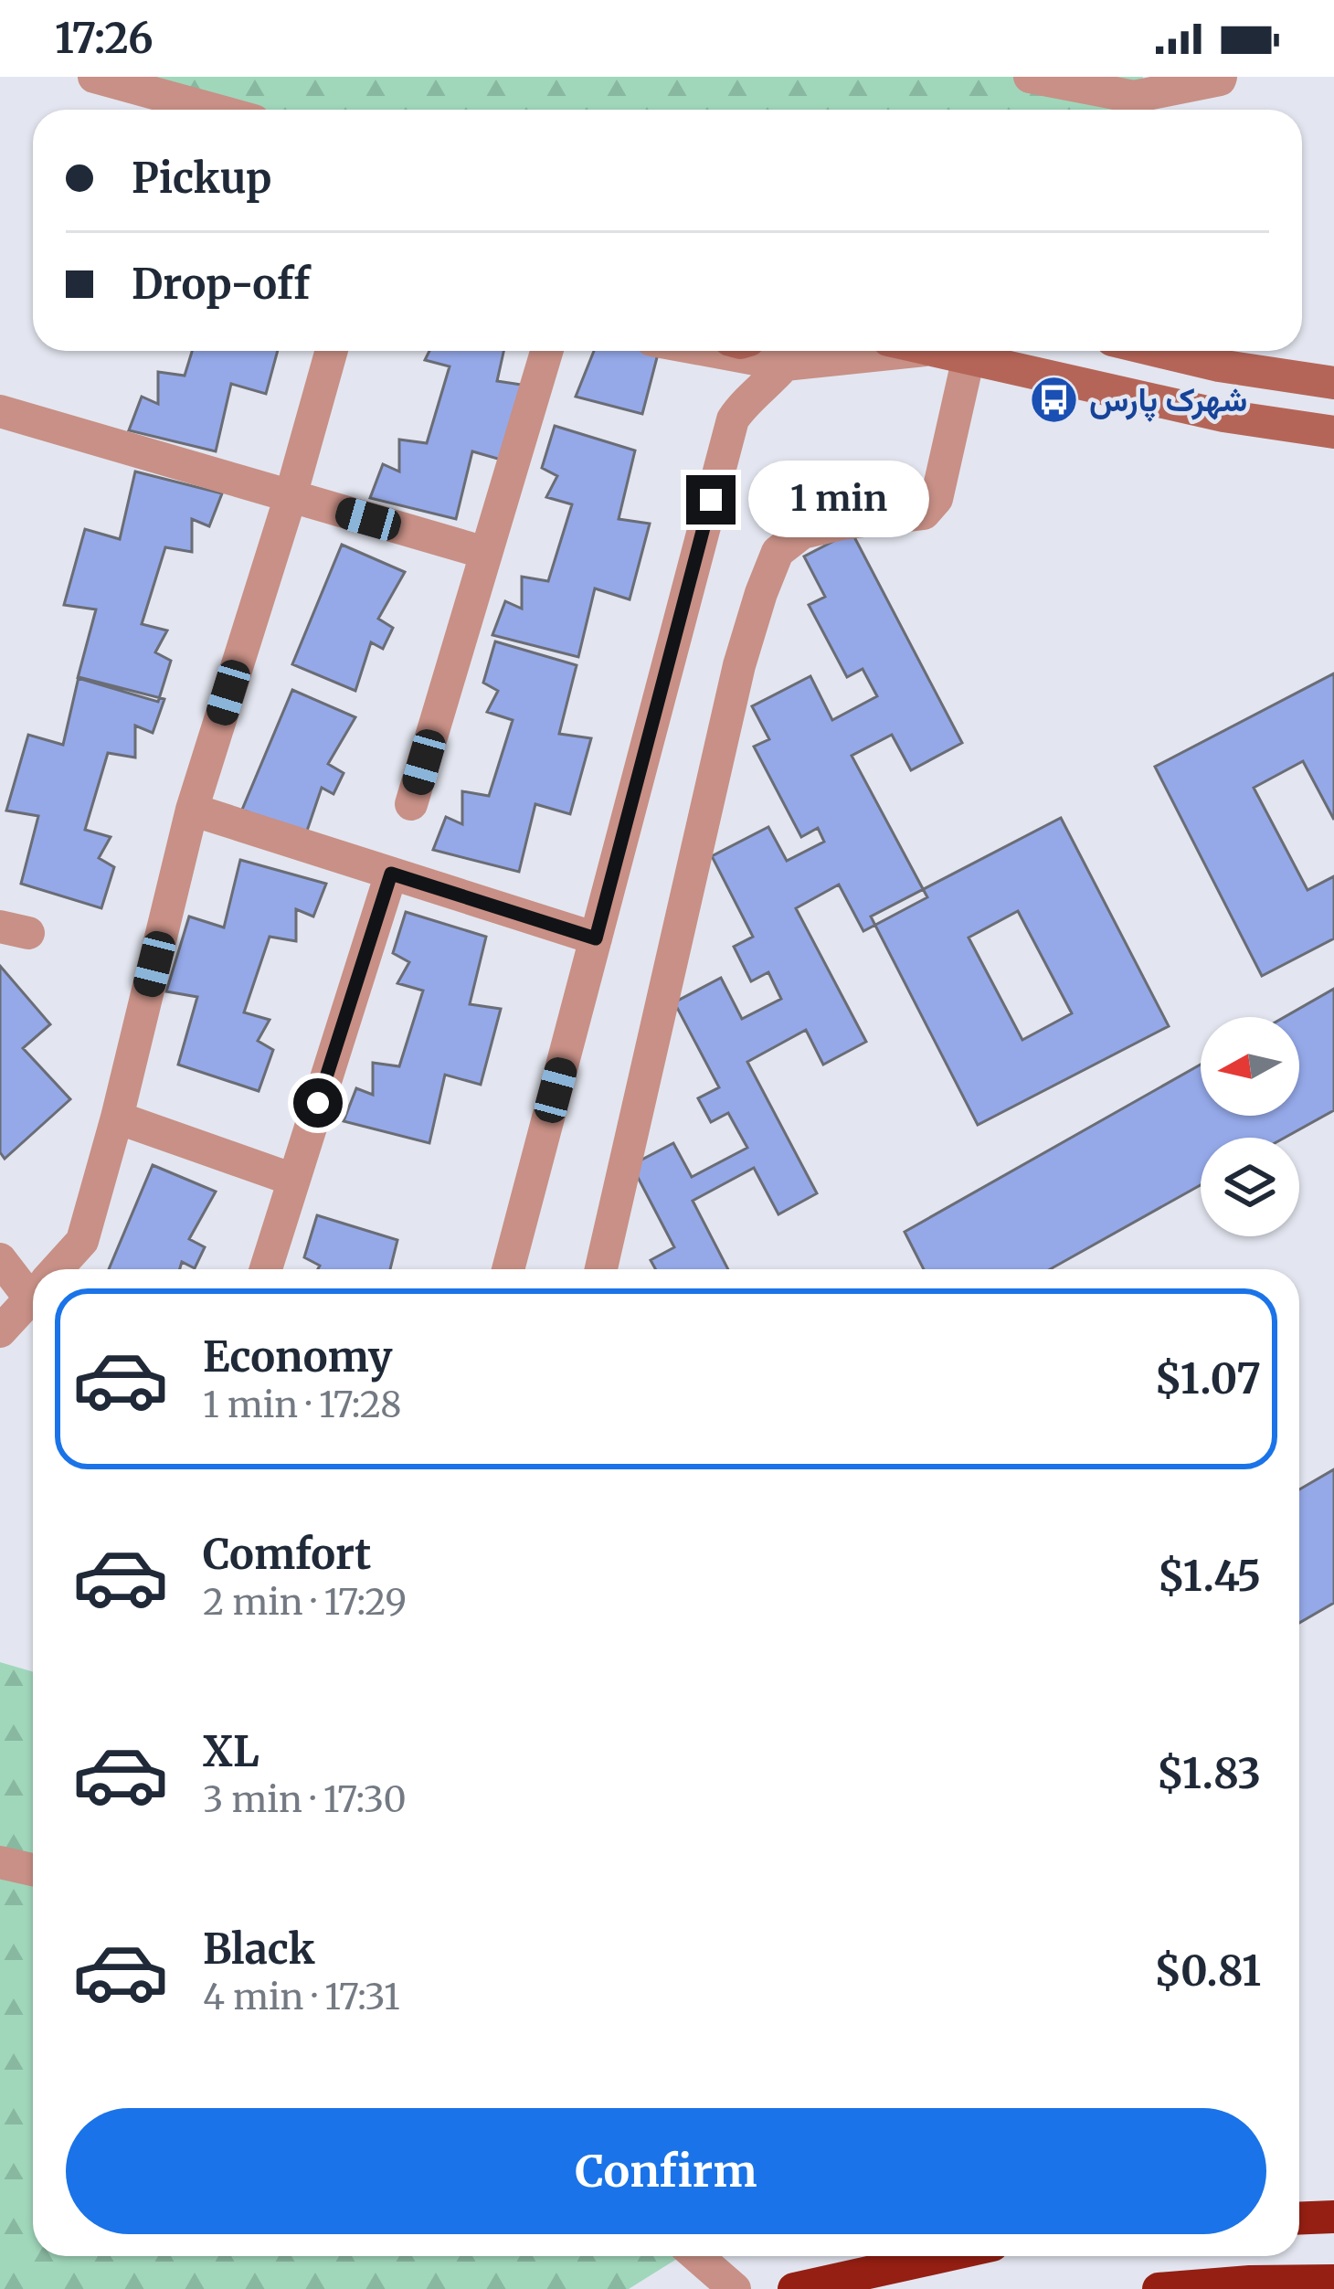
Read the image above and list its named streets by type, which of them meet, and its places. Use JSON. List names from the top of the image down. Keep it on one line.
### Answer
{"places":{"bus stop":["شهرک پارس"]},"north":"left","page":{"status":"17:26","banner":["Pickup","Drop-off"],"bubble":"1 min","list":[{"name":"Economy","note":"1 min · 17:28","value":"$1.07"},{"name":"Comfort","note":"2 min · 17:29","value":"$1.45"},{"name":"XL","note":"3 min · 17:30","value":"$1.83"},{"name":"Black","note":"4 min · 17:31","value":"$0.81"}],"buttons":"Confirm"}}
